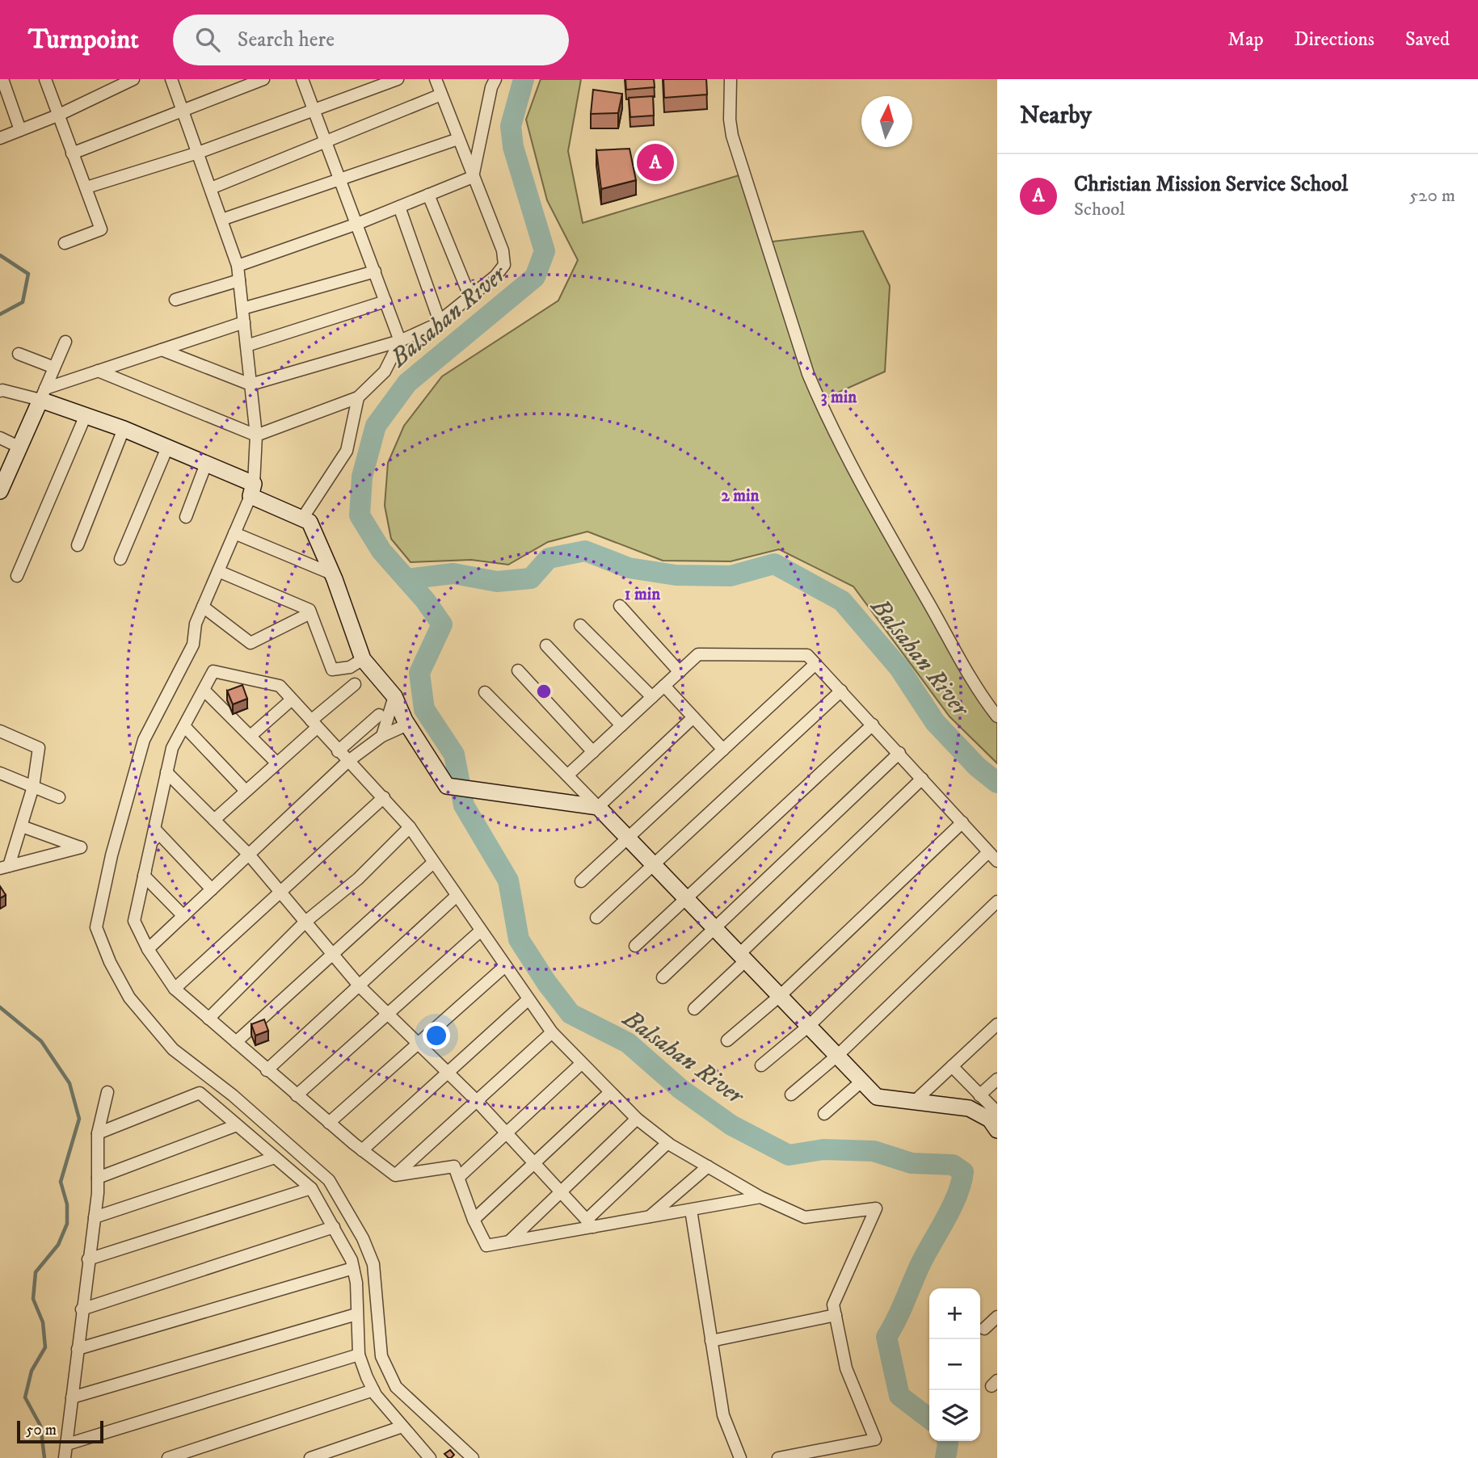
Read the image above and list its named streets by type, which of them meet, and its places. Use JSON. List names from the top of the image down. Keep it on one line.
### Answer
{"water":["Balsahan River"],"scale_bar":"50 m","north":"top","page":{"header":"Turnpoint","search":"Search here","nav":["Map","Directions","Saved"],"heading":"Nearby","pins":"A","list":[{"mark":"A","name":"Christian Mission Service School","note":"School","value":"520 m"}],"map_buttons":["+","−"],"scale":"50 m"},"rings":["3 min","2 min","1 min"]}
